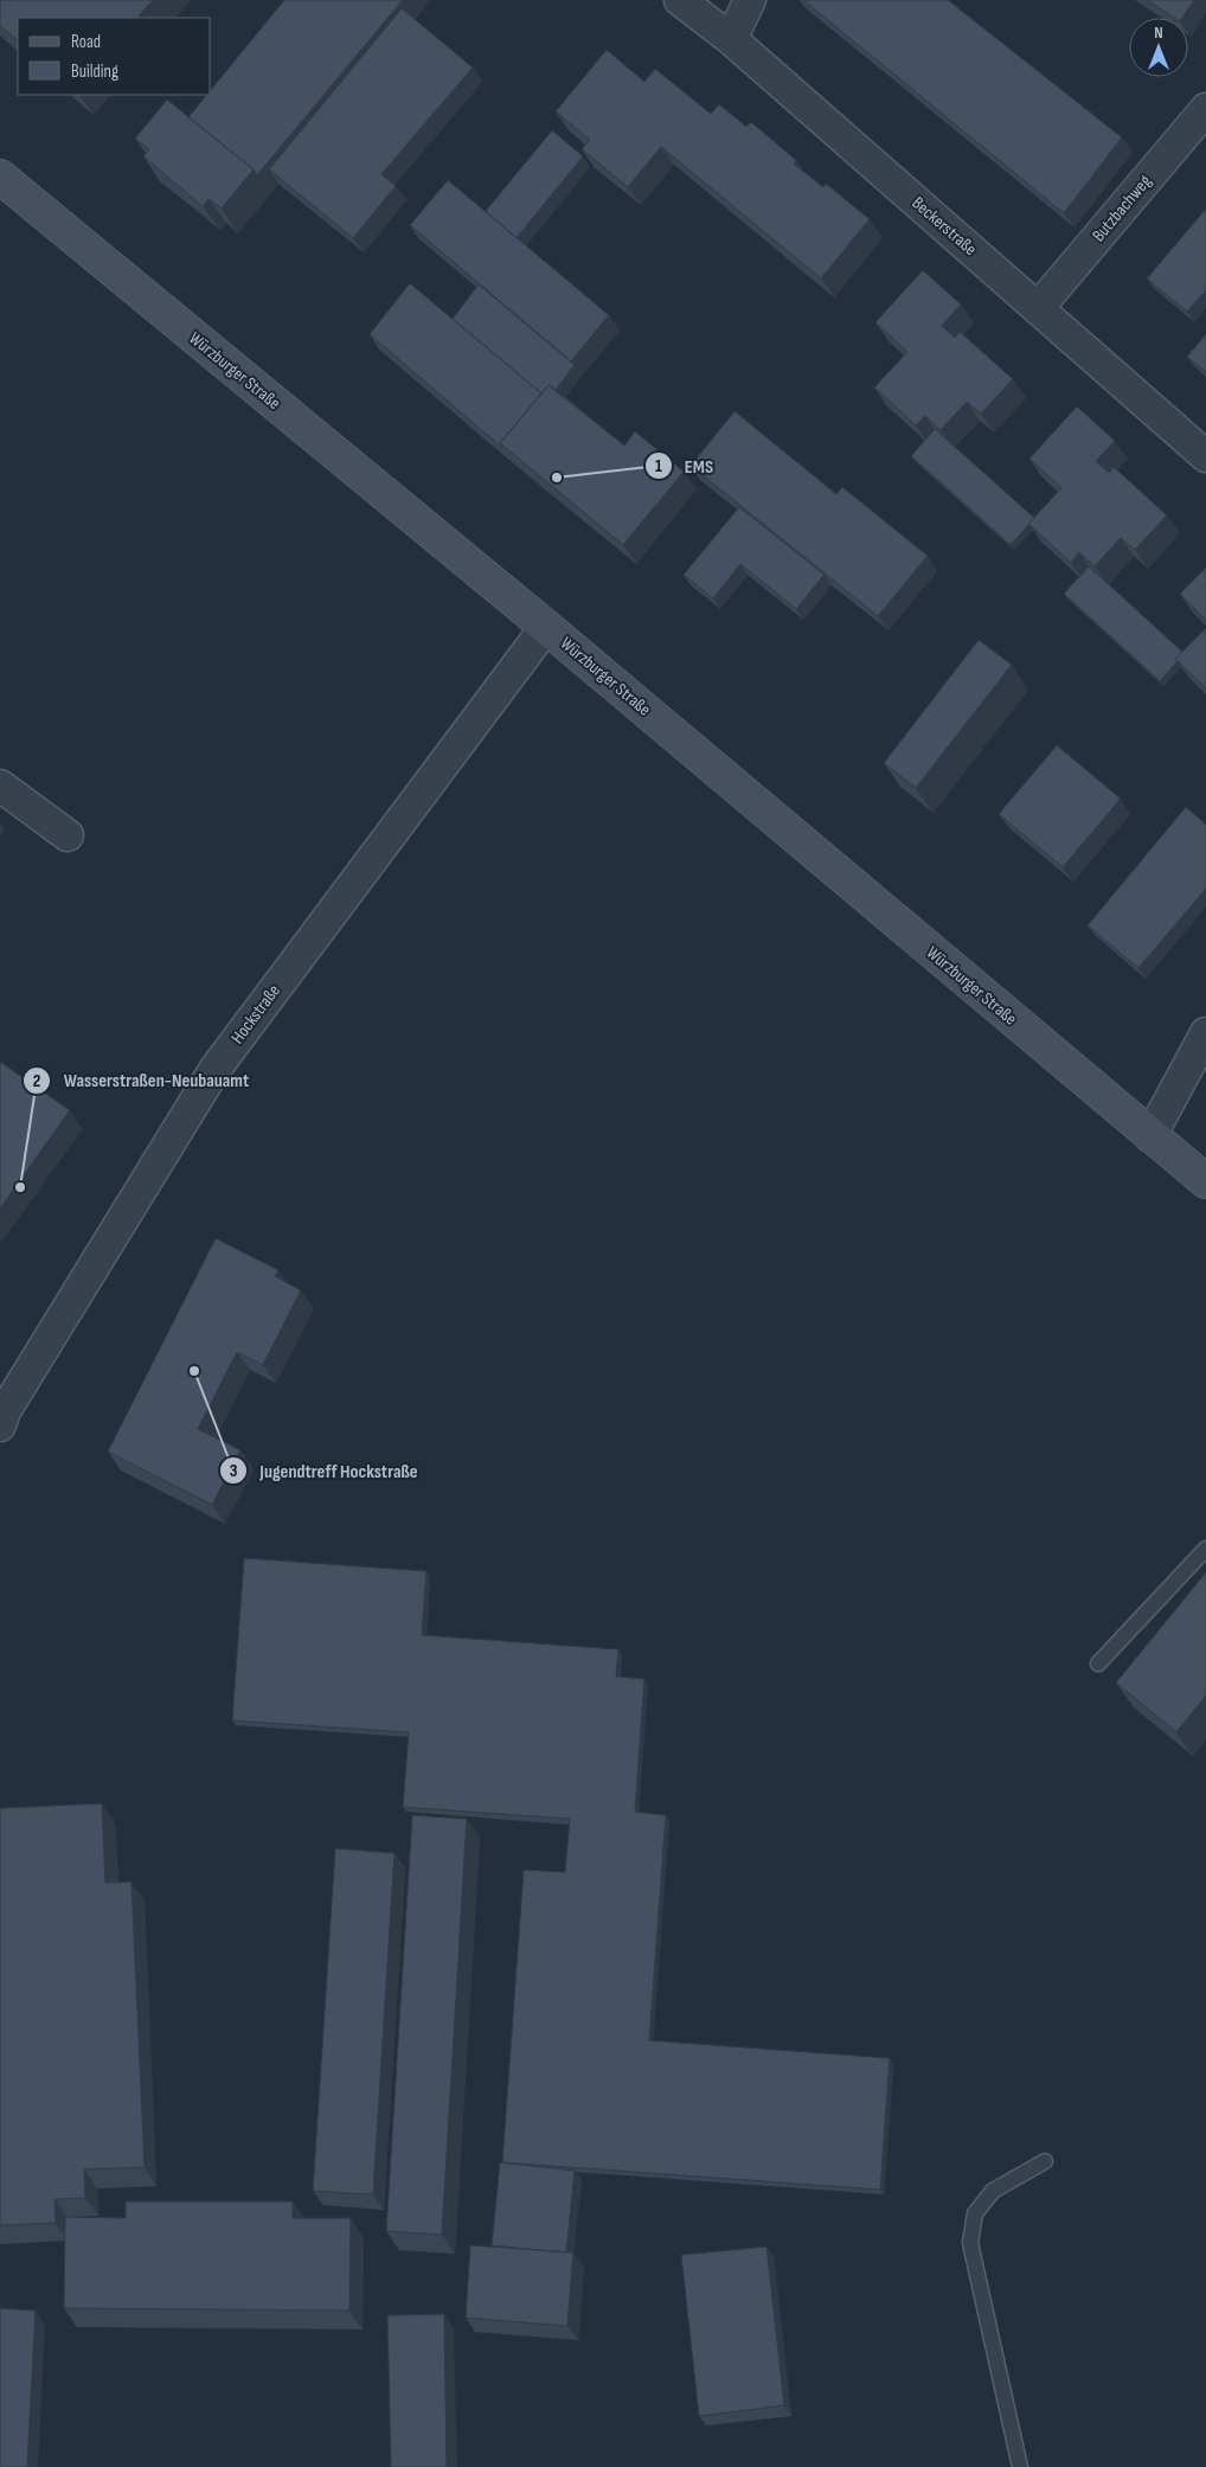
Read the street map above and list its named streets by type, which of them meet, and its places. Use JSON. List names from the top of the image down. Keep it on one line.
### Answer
{"streets":{"main road":["Würzburger Straße"],"street":["Butzbachweg","Beckerstraße","Hockstraße"]},"crossings":[["Butzbachweg","Beckerstraße"],["Würzburger Straße","Hockstraße"]],"places":["EMS","Wasserstraßen-Neubauamt","Jugendtreff Hockstraße"],"legend":["Road","Building"],"north":"top"}
